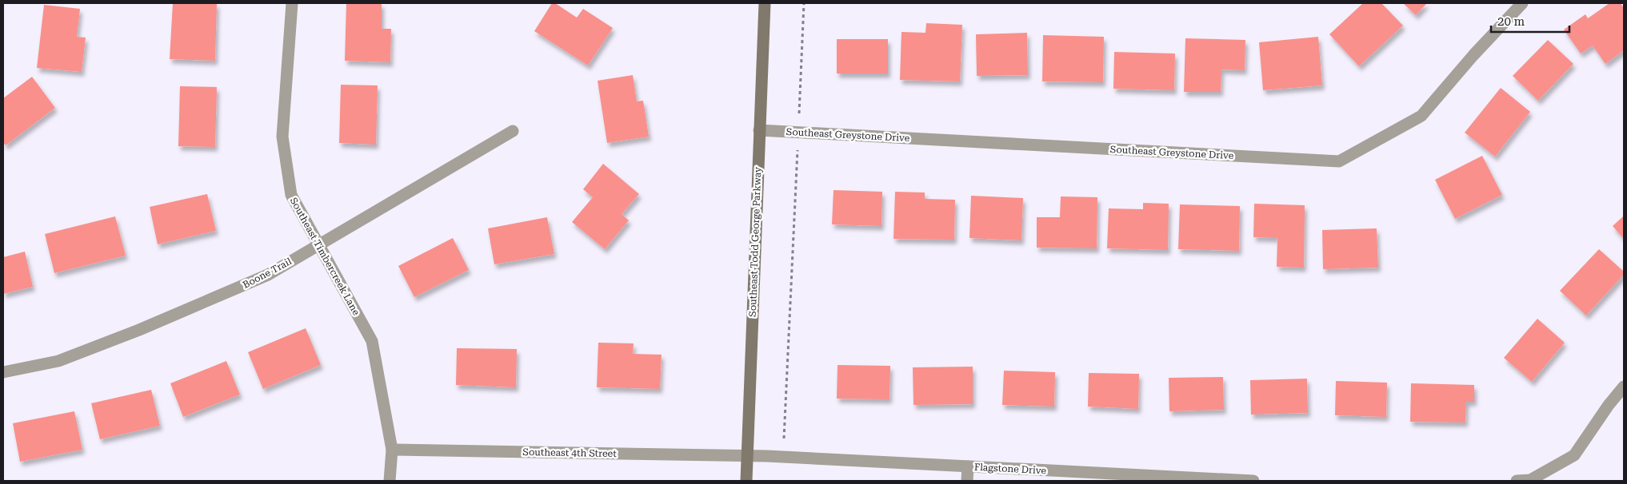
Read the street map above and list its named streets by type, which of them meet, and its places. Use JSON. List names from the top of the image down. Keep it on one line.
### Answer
{"streets":{"main road":["Southeast Todd George Parkway"],"street":["Southeast Greystone Drive","Southeast Timbercreek Lane","Boone Trail","Southeast 4th Street","Flagstone Drive"]},"crossings":[["Southeast Greystone Drive","Southeast Todd George Parkway"],["Southeast Todd George Parkway","Southeast 4th Street"],["Southeast Timbercreek Lane","Boone Trail"],["Southeast Timbercreek Lane","Southeast 4th Street"],["Southeast 4th Street","Flagstone Drive"]],"scale_bar":"20 m"}
